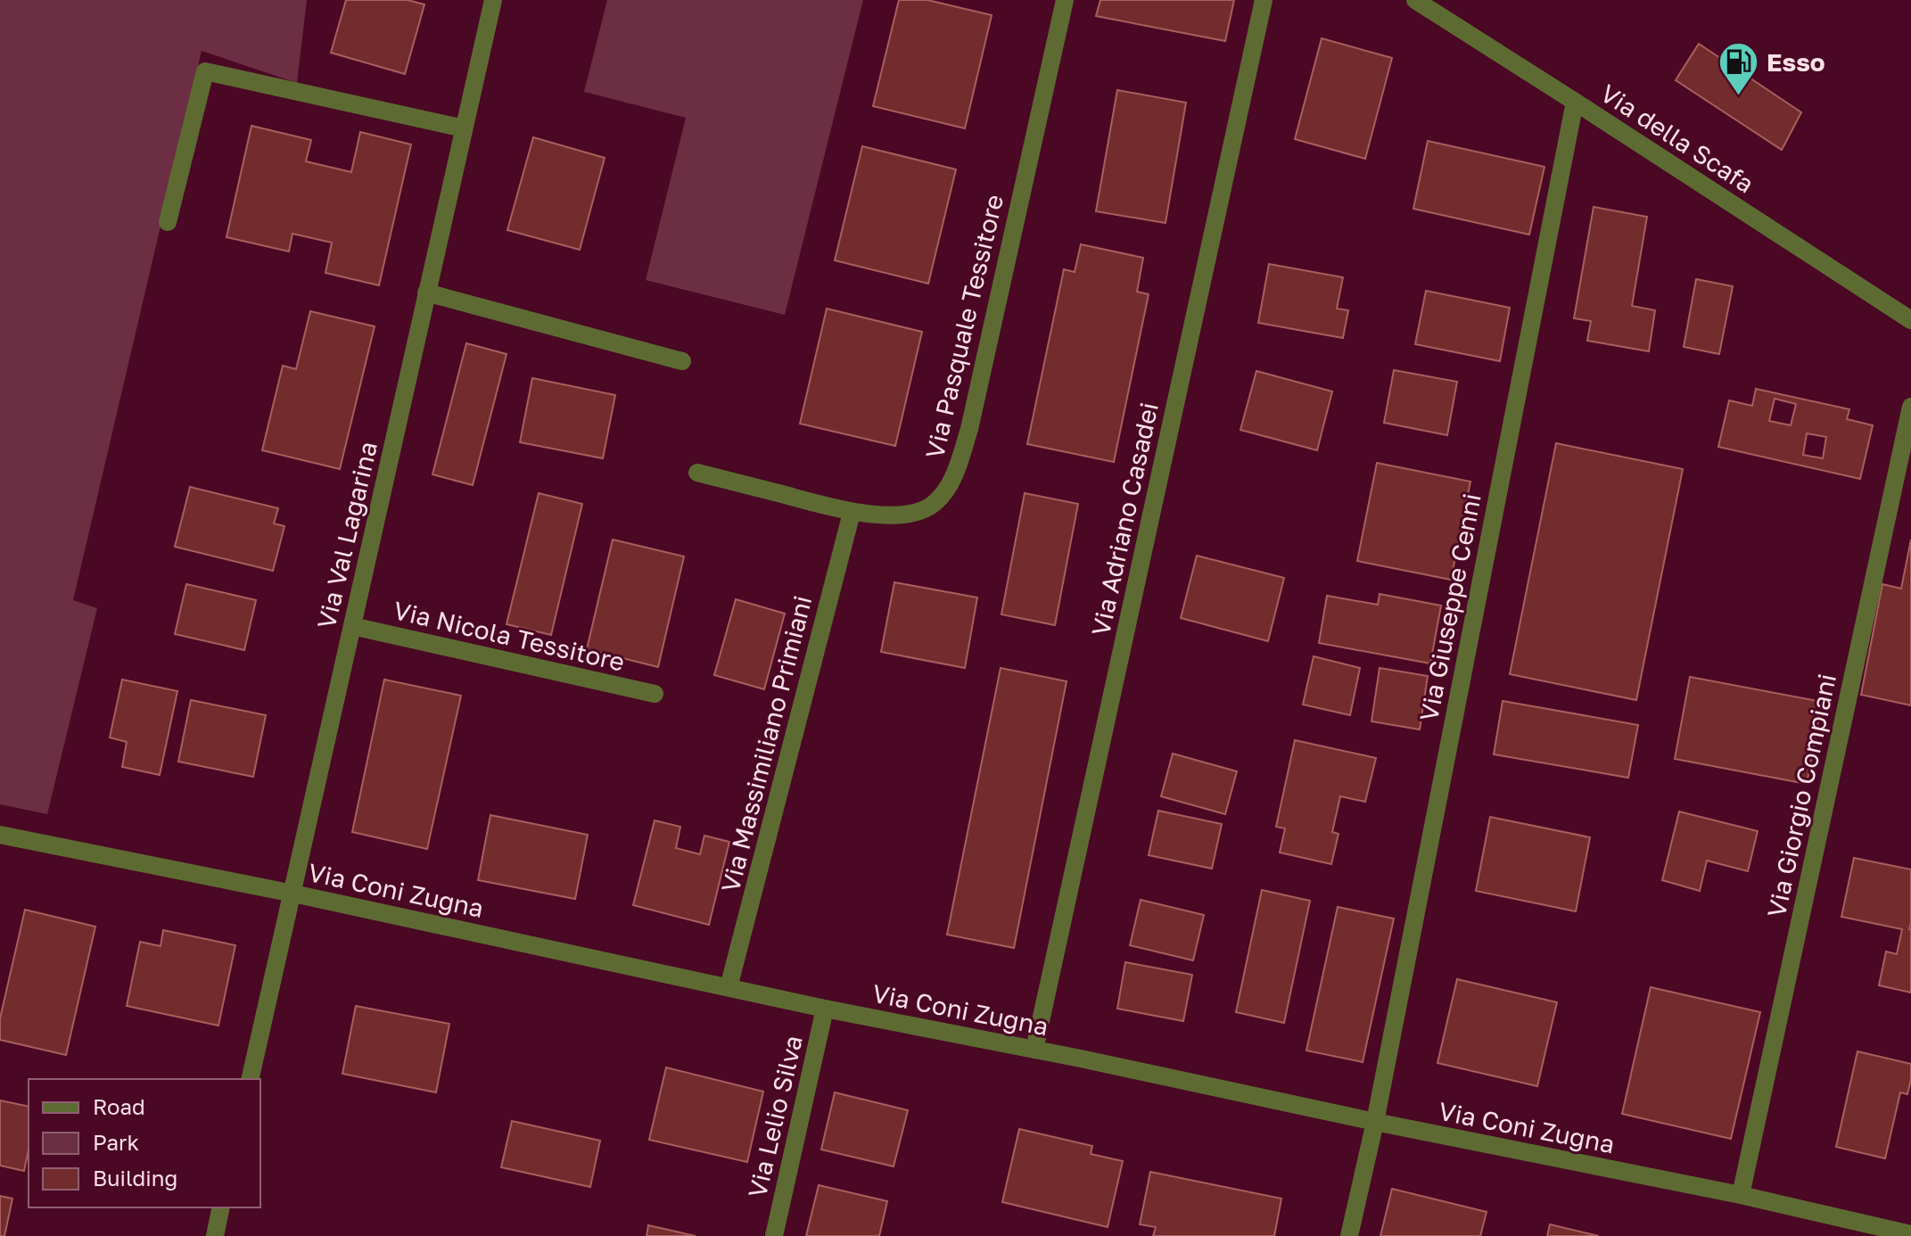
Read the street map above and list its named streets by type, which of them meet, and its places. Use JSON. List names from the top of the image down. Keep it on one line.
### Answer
{"streets":{"street":["Via della Scafa","Via Pasquale Tessitore","Via Adriano Casadei","Via Val Lagarina","Via Giuseppe Cenni","Via Nicola Tessitore","Via Massimiliano Primiani","Via Giorgio Compiani","Via Coni Zugna","Via Lelio Silva"]},"crossings":[["Via della Scafa","Via Giuseppe Cenni"],["Via Pasquale Tessitore","Via Massimiliano Primiani"],["Via Adriano Casadei","Via Coni Zugna"],["Via Val Lagarina","Via Nicola Tessitore"],["Via Val Lagarina","Via Coni Zugna"],["Via Giuseppe Cenni","Via Coni Zugna"],["Via Massimiliano Primiani","Via Coni Zugna"],["Via Giorgio Compiani","Via Coni Zugna"],["Via Coni Zugna","Via Lelio Silva"]],"places":{"fuel station":["Esso"]},"legend":["Road","Park","Building"]}
